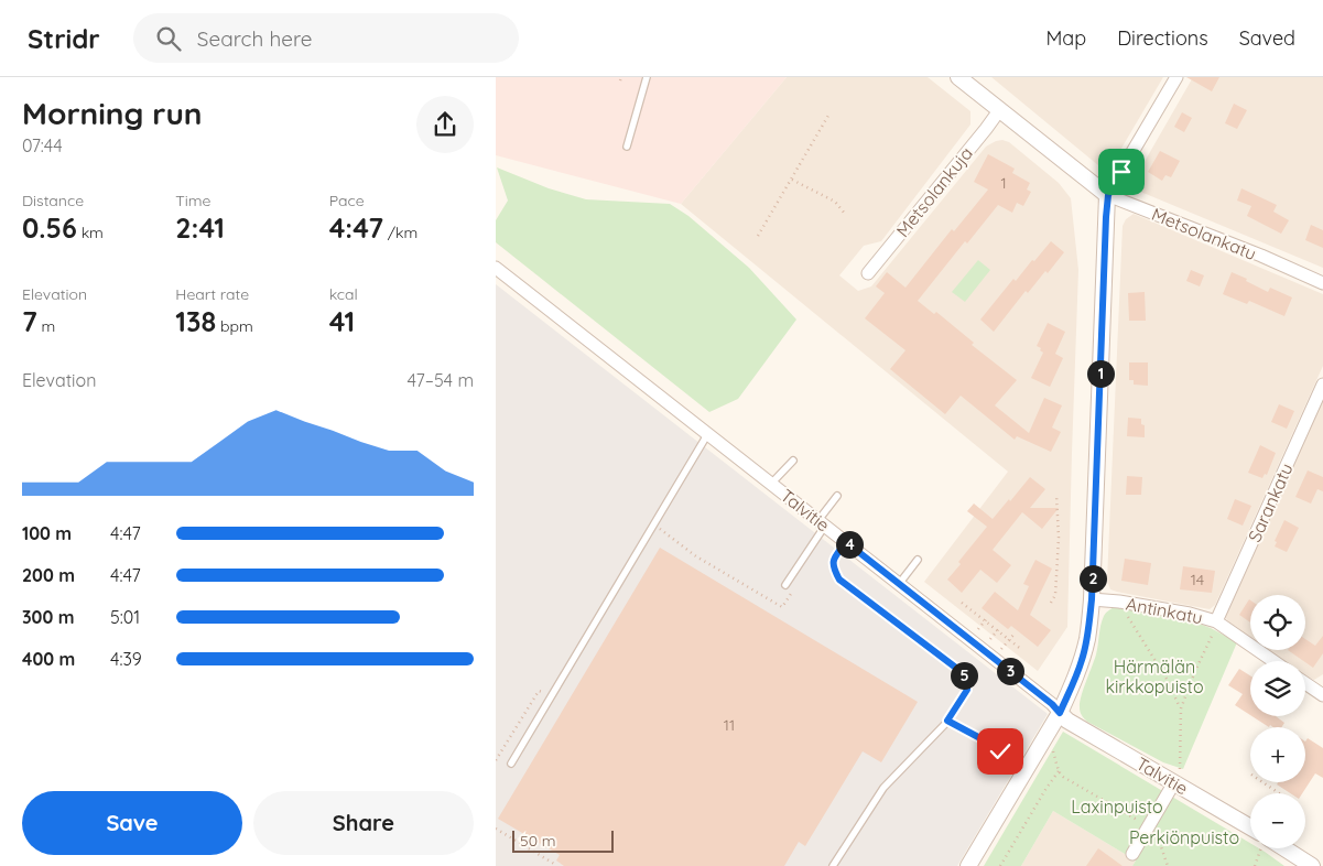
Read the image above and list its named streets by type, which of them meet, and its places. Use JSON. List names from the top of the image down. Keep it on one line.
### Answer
{"streets":{"street":["Metsolankuja","Metsolankatu","Sarankatu","Talvitie","Antinkatu"]},"crossings":[["Metsolankuja","Metsolankatu"],["Sarankatu","Antinkatu"]],"parks":["Härmälän kirkkopuisto","Laxinpuisto","Perkiönpuisto"],"house_numbers":["1","14","11"],"scale_bar":"50 m","page":{"header":"Stridr","search":"Search here","nav":["Map","Directions","Saved"],"heading":["Morning run","07:44"],"stats":[["Distance","0.56 km"],["Time","2:41"],["Pace","4:47 /km"],["Elevation","7 m"],["Heart rate","138 bpm"],["kcal","41"]],"chart":["Elevation","47–54 m"],"pins":["1","4","2","3","5"],"list":[{"name":"100 m","note":"4:47"},{"name":"200 m","note":"4:47"},{"name":"300 m","note":"5:01"},{"name":"400 m","note":"4:39"}],"map_buttons":["+","−"],"buttons":["Save","Share"],"scale":"50 m"}}
